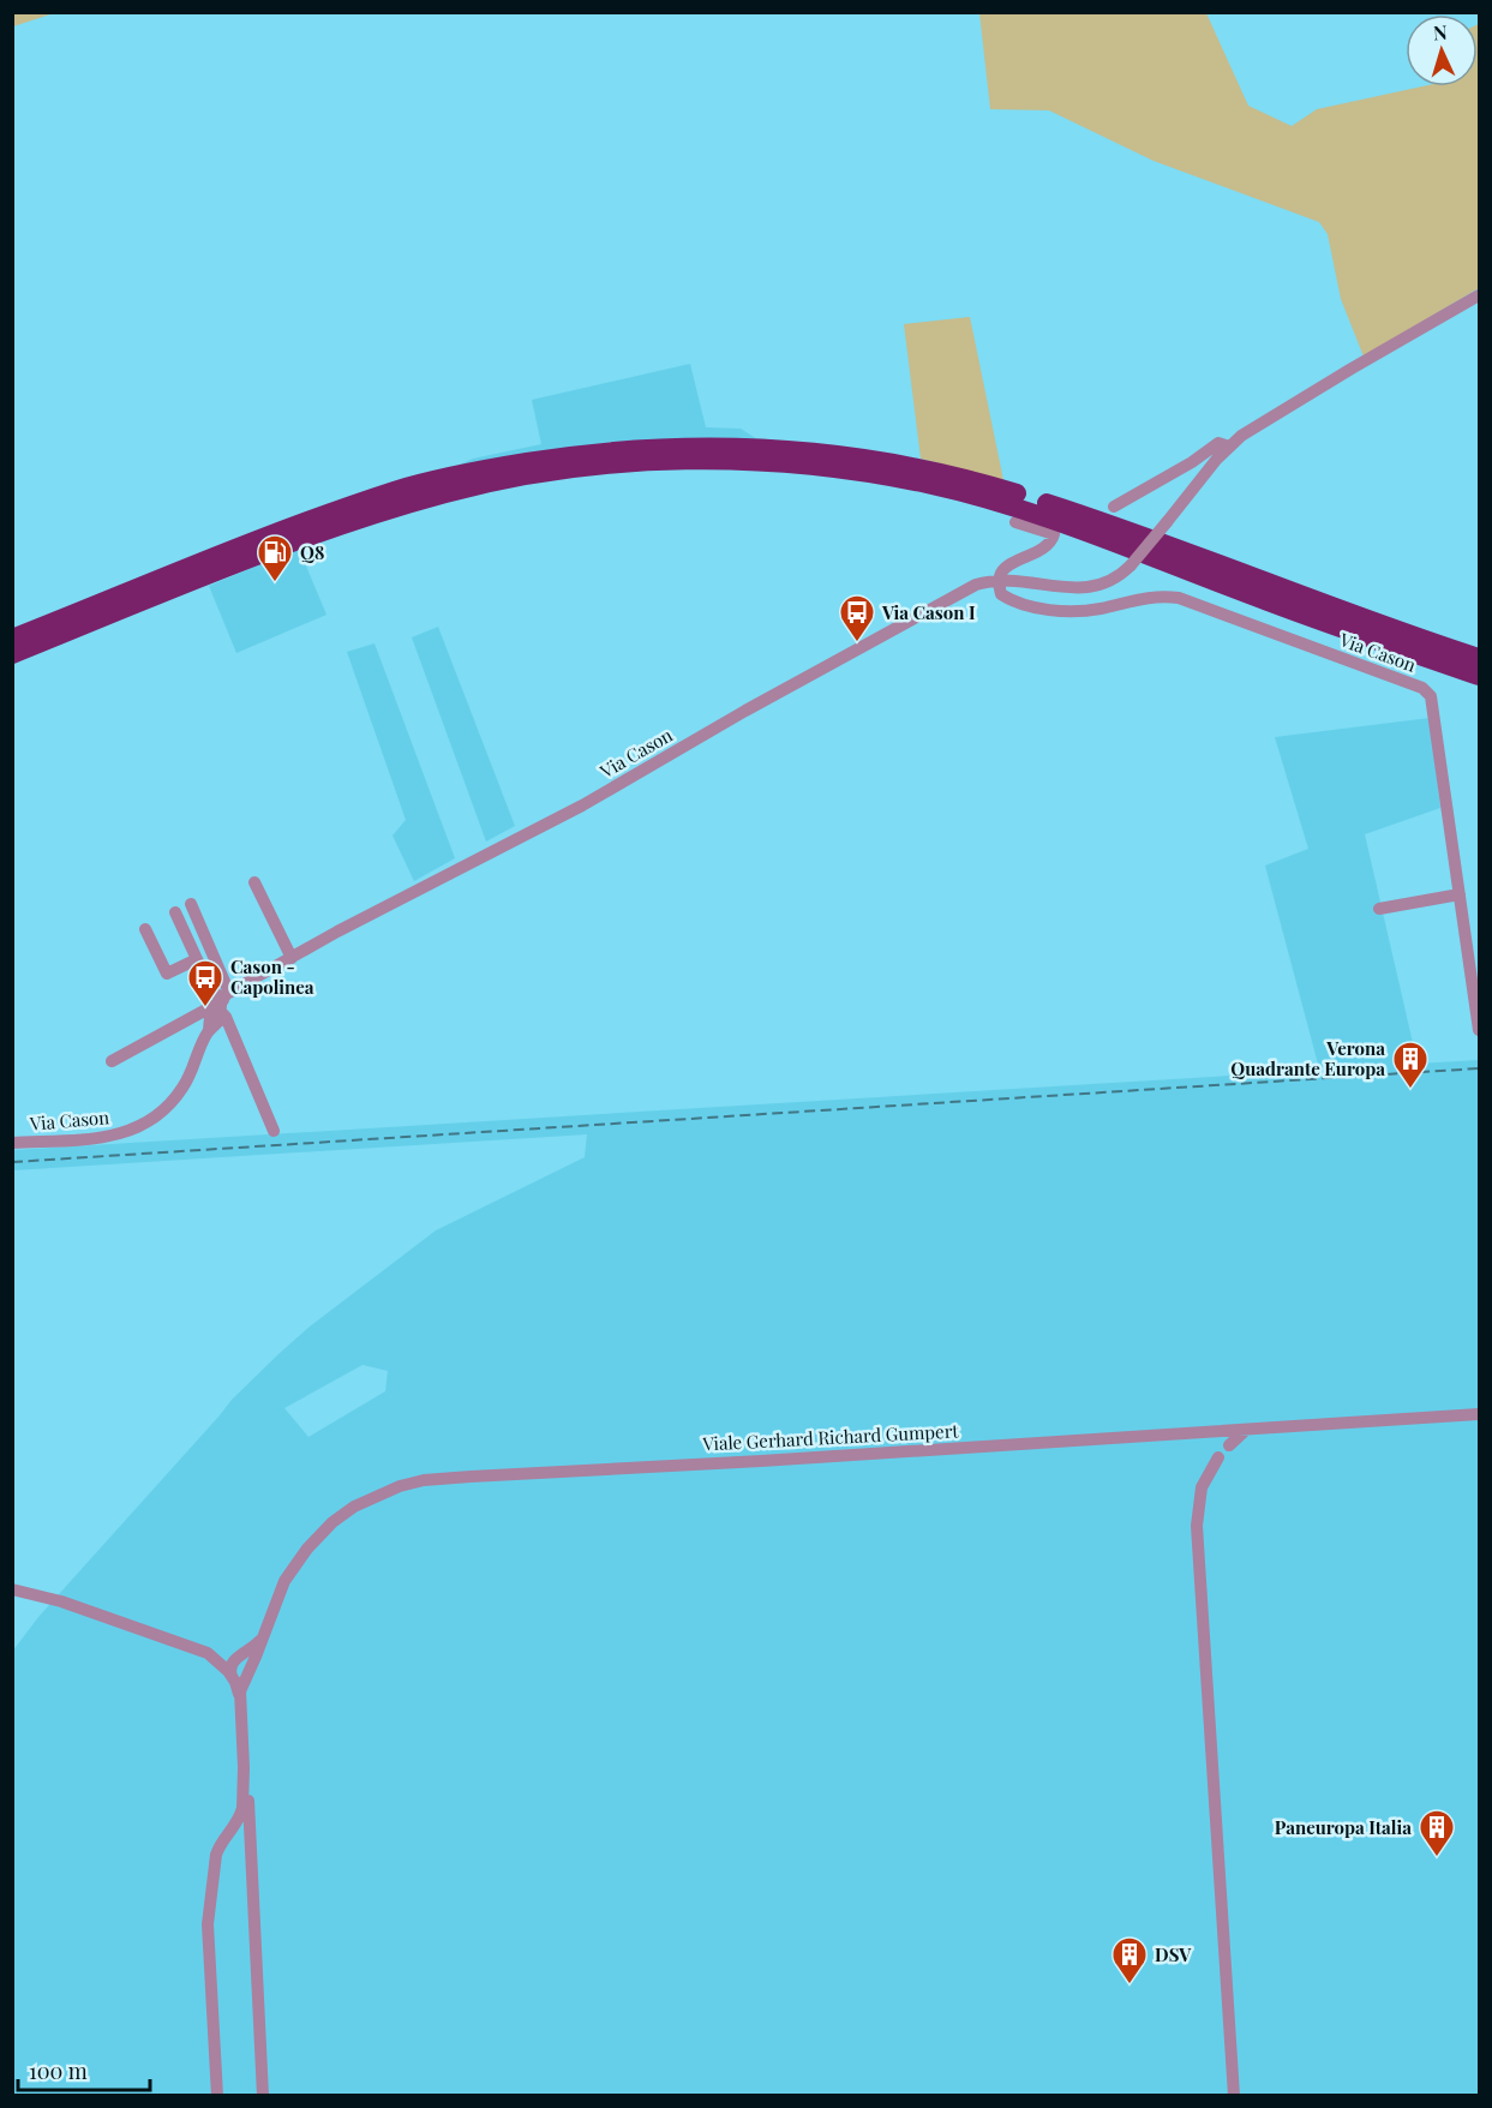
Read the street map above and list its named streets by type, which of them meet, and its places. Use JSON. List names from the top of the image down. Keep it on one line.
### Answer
{"streets":{"street":["Via Cason","Viale Gerhard Richard Gumpert"]},"places":{"fuel station":["Q8"],"bus stop":["Via Cason I","Cason - Capolinea"],"building":["Verona Quadrante Europa","Paneuropa Italia","DSV"]},"scale_bar":"100 m","north":"top"}
